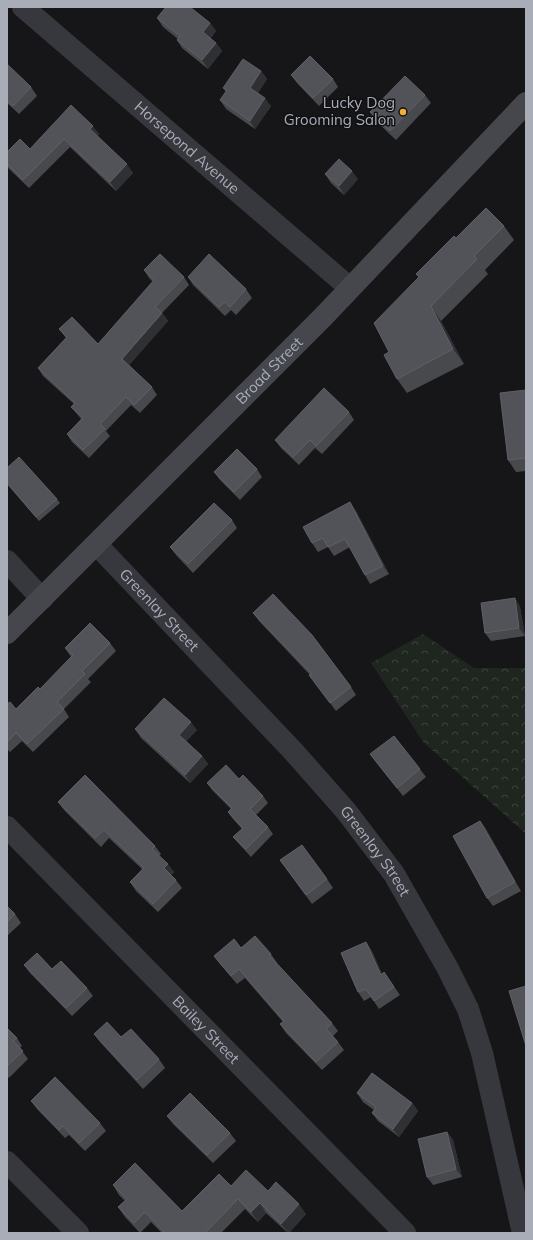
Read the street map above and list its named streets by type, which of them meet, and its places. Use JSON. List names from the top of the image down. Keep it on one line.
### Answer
{"streets":{"main road":["Broad Street"],"street":["Horsepond Avenue","Greenlay Street","Bailey Street"]},"crossings":[["Horsepond Avenue","Broad Street"],["Broad Street","Greenlay Street"]],"places":["Lucky Dog Grooming Salon"]}
